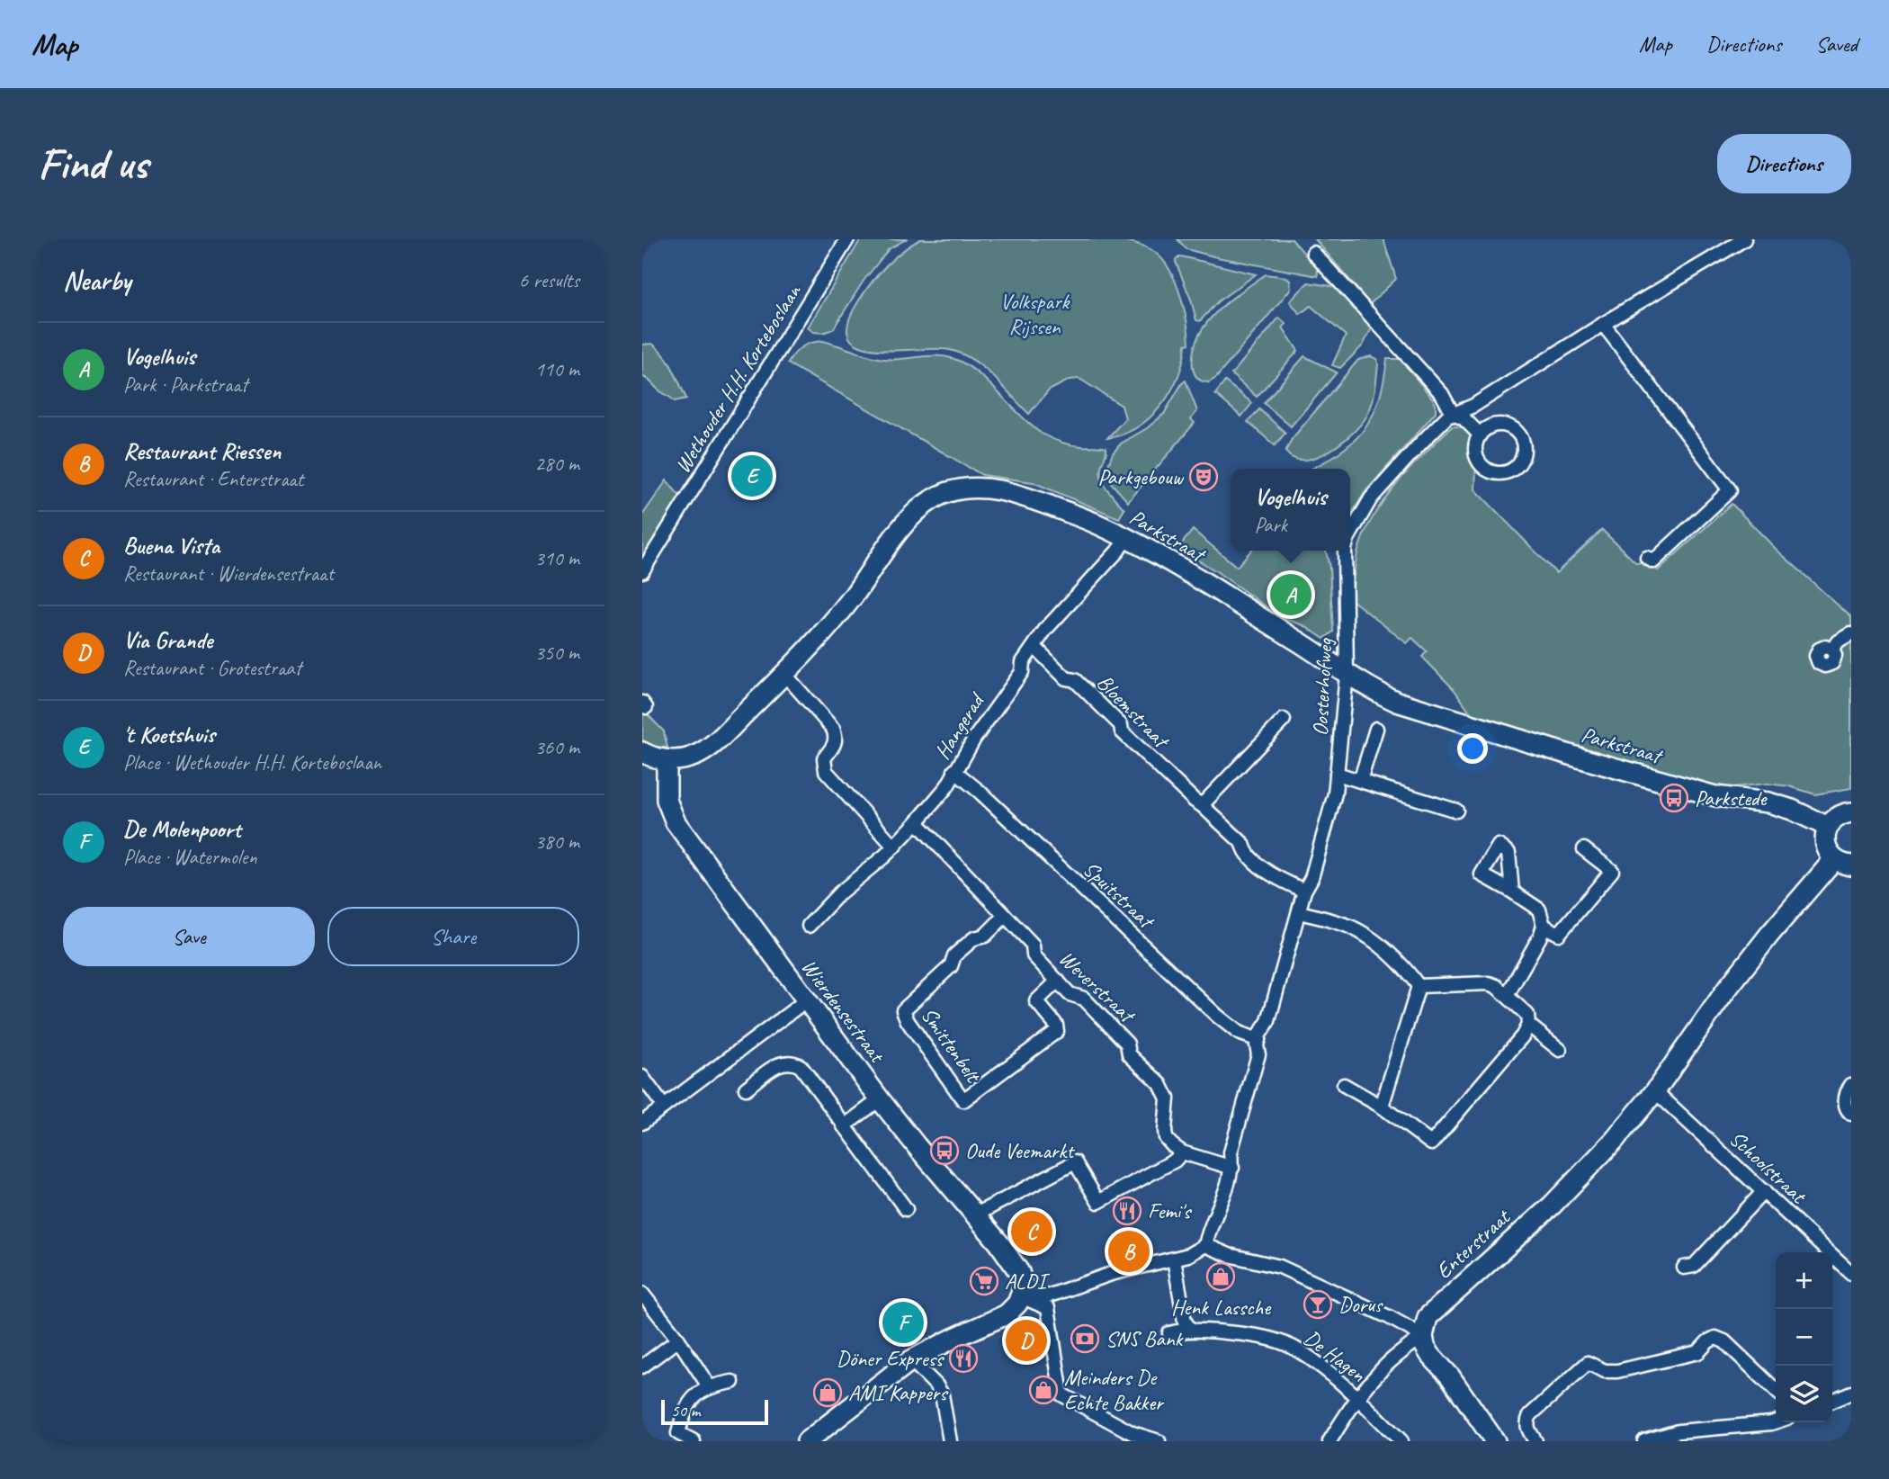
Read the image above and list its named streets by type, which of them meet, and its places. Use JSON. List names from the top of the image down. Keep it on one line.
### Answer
{"streets":{"street":["Wethouder H.H. Korteboslaan","Parkstraat","Oosterhofweg","Bloemstraat","Hangerad","Spuitstraat","Weverstraat","Wierdensestraat","Smittenbelt","Schoolstraat","Enterstraat","De Hagen"]},"crossings":[["Parkstraat","Oosterhofweg"],["Parkstraat","Hangerad"],["Parkstraat","Wierdensestraat"],["Oosterhofweg","Bloemstraat"],["Oosterhofweg","Spuitstraat"],["Bloemstraat","Hangerad"],["Hangerad","Spuitstraat"],["Hangerad","Weverstraat"],["Weverstraat","Smittenbelt"],["Schoolstraat","Enterstraat"]],"parks":["Volkspark Rijssen"],"places":{"theatre":["Parkgebouw"],"bus stop":["Parkstede","Oude Veemarkt"],"restaurant":["Femi's","Döner Express"],"shop":["Henk Lassche","Meinders De Echte Bakker","AMI Kappers"],"supermarket":["ALDI"],"bar":["Dorus"],"bank":["SNS Bank"]},"scale_bar":"50 m","page":{"header":"Map","nav":["Map","Directions","Saved"],"buttons":["Directions",["Save","Share"]],"title":"Find us","heading":["Nearby","6 results"],"list":[{"mark":"A","name":"Vogelhuis","note":"Park · Parkstraat","value":"110 m"},{"mark":"B","name":"Restaurant Riessen","note":"Restaurant · Enterstraat","value":"280 m"},{"mark":"C","name":"Buena Vista","note":"Restaurant · Wierdensestraat","value":"310 m"},{"mark":"D","name":"Via Grande","note":"Restaurant · Grotestraat","value":"350 m"},{"mark":"E","name":"'t Koetshuis","note":"Place · Wethouder H.H. Korteboslaan","value":"360 m"},{"mark":"F","name":"De Molenpoort","note":"Place · Watermolen","value":"380 m"}],"pins":["E","A","C","B","F","D"],"popup":["Vogelhuis","Park"],"map_buttons":["+","−"],"scale":"50 m"}}
